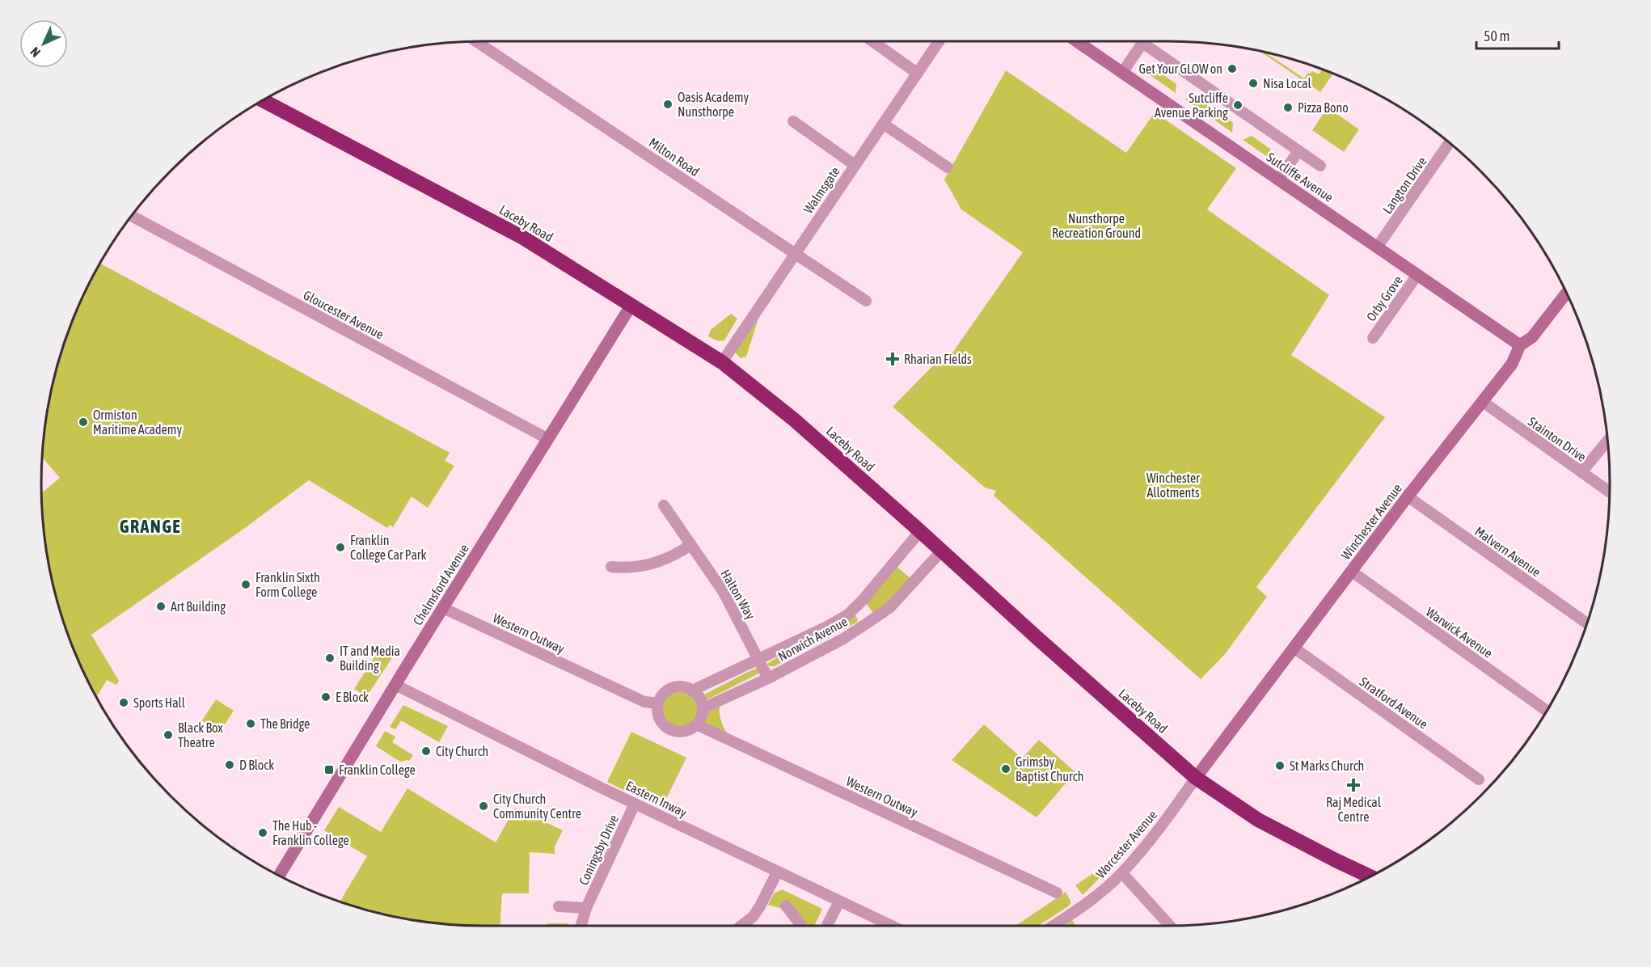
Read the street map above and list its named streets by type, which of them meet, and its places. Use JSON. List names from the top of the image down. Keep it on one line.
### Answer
{"streets":{"highway":["Laceby Road"],"street":["Milton Road","Sutcliffe Avenue","Langton Drive","Walmsgate","Orby Grove","Gloucester Avenue","Stainton Drive","Winchester Avenue","Malvern Avenue","Chelmsford Avenue","Halton Way","Warwick Avenue","Western Outway","Norwich Avenue","Stratford Avenue","Eastern Inway","Worcester Avenue","Coningsby Drive"]},"crossings":[["Milton Road","Walmsgate"],["Sutcliffe Avenue","Langton Drive"],["Sutcliffe Avenue","Orby Grove"],["Sutcliffe Avenue","Winchester Avenue"],["Walmsgate","Laceby Road"],["Laceby Road","Winchester Avenue"],["Laceby Road","Chelmsford Avenue"],["Laceby Road","Norwich Avenue"],["Laceby Road","Worcester Avenue"],["Gloucester Avenue","Chelmsford Avenue"],["Stainton Drive","Winchester Avenue"],["Winchester Avenue","Malvern Avenue"],["Winchester Avenue","Warwick Avenue"],["Winchester Avenue","Stratford Avenue"],["Winchester Avenue","Worcester Avenue"],["Chelmsford Avenue","Western Outway"],["Chelmsford Avenue","Eastern Inway"],["Halton Way","Norwich Avenue"],["Western Outway","Norwich Avenue"],["Eastern Inway","Coningsby Drive"]],"districts":["GRANGE"],"parks":["Nunsthorpe Recreation Ground","Winchester Allotments"],"places":{"other":["Get Your GLOW on","Nisa Local","Oasis Academy Nunsthorpe","Sutcliffe Avenue Parking","Pizza Bono","Ormiston Maritime Academy","Franklin College Car Park","Franklin Sixth Form College","Art Building","IT and Media Building","E Block","Sports Hall","The Bridge","Black Box Theatre","City Church","D Block","St Marks Church","Grimsby Baptist Church","City Church Community Centre","The Hub - Franklin College"],"health":["Rharian Fields","Raj Medical Centre"],"transit":["Franklin College"]},"scale_bar":"50 m","north":"bottom left"}
